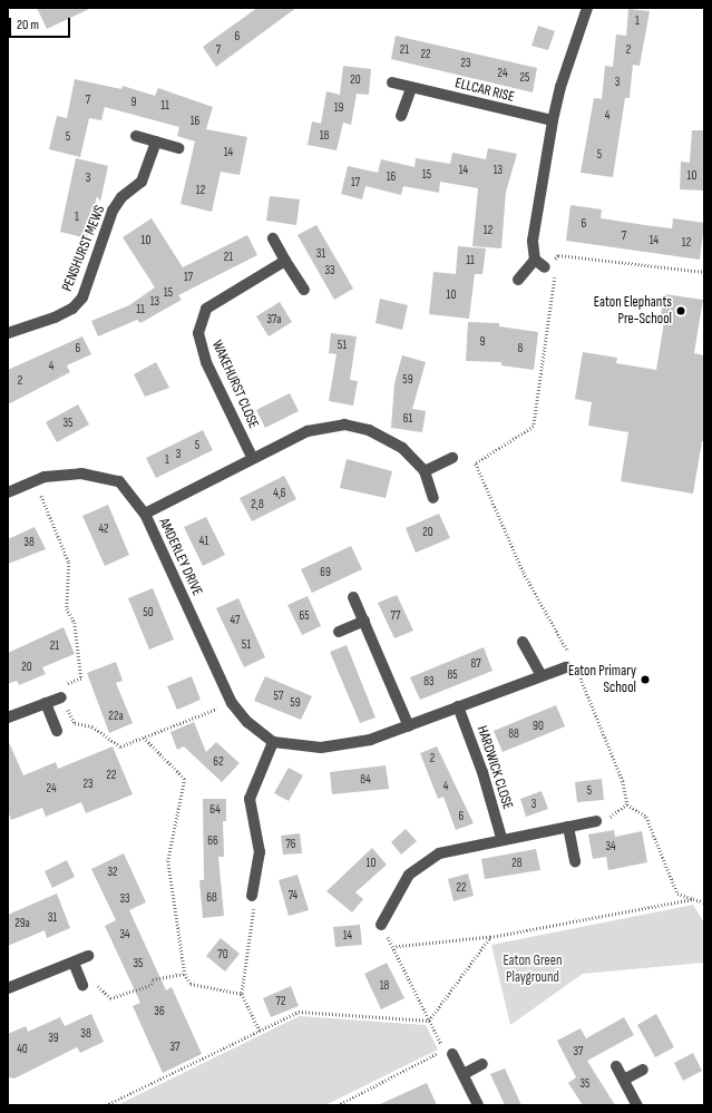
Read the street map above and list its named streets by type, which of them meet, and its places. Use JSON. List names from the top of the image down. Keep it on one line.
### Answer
{"streets":{"street":["ELLCAR RISE","PENSHURST MEWS","WAKEHURST CLOSE","AMDERLEY DRIVE","HARDWICK CLOSE"]},"parks":["Eaton Green Playground"],"places":["Eaton Elephants Pre-School","Eaton Primary School"],"house_numbers":["1","6","7","21","2","22","23","24","25","20","3","7","9","11","19","4","16","18","5","14","5","14","13","15","10","16","3","17","12","1","6","12","7","10","14","12","31","21","11","33","17","15","10","13","11","37a","9","51","6","8","4","59","2","61","35","5","3","1","4,6","2,8","42","20","41","38","69","50","65","77","47","51","21","87","20","85","83","57","59","22a","90","88","2","62","22","84","23","4","24","5","3","64","6","66","76","34","10","28","32","22","74","68","33","31","29a","34","14","70","35","18","72","36","38","39","37","40","37","35"],"scale_bar":"20 m"}
